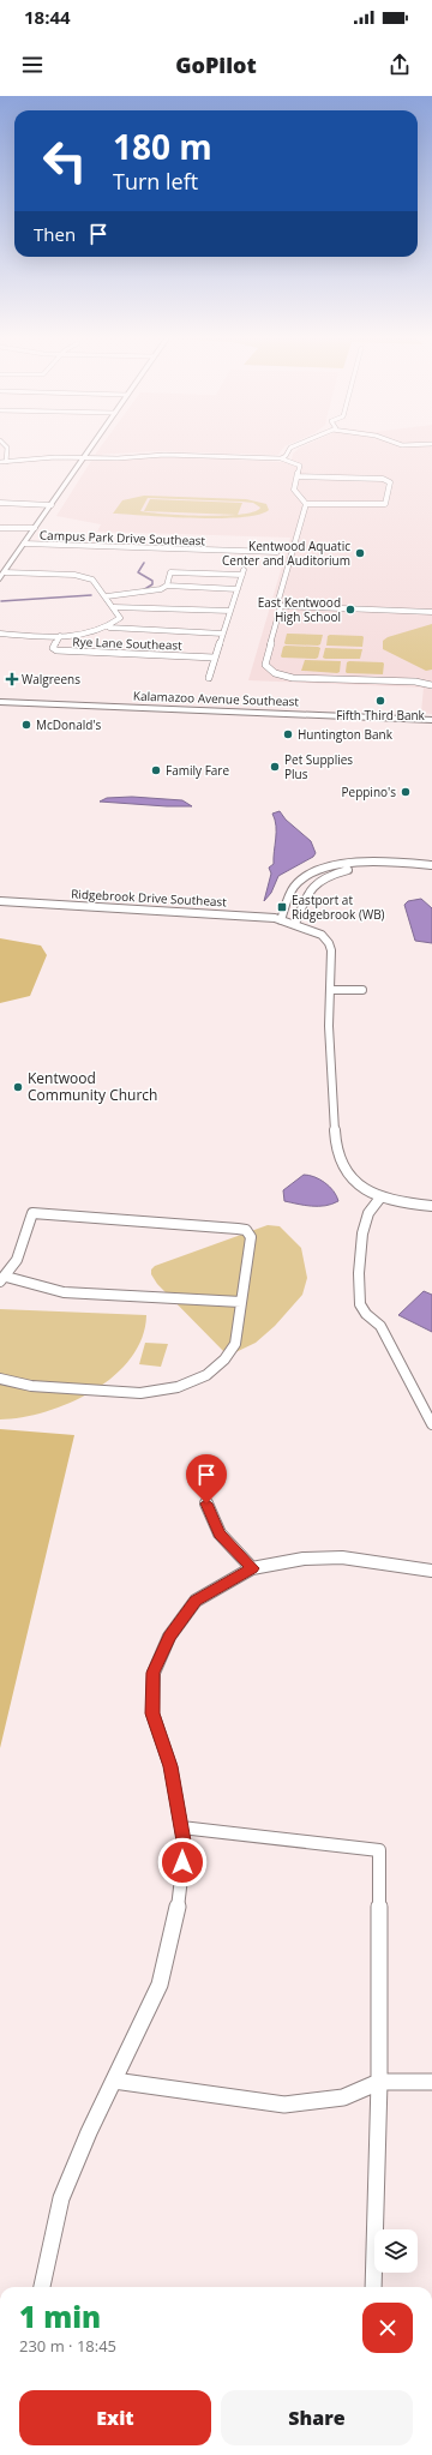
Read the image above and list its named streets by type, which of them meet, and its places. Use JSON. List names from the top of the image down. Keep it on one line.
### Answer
{"streets":{"main road":["Kalamazoo Avenue Southeast"],"street":["Campus Park Drive Southeast","Rye Lane Southeast","Ridgebrook Drive Southeast"]},"places":{"other":["Kentwood Aquatic Center and Auditorium","East Kentwood High School","Fifth Third Bank","McDonald's","Huntington Bank","Pet Supplies Plus","Family Fare","Peppino's","Kentwood Community Church"],"health":["Walgreens"],"transit":["Eastport at Ridgebrook (WB)"]},"page":{"status":"18:44","header":"GoPilot","turn":["180 m","Turn left"],"then":"Then","heading":["1 min","230 m · 18:45"],"buttons":["Exit","Share"]}}
